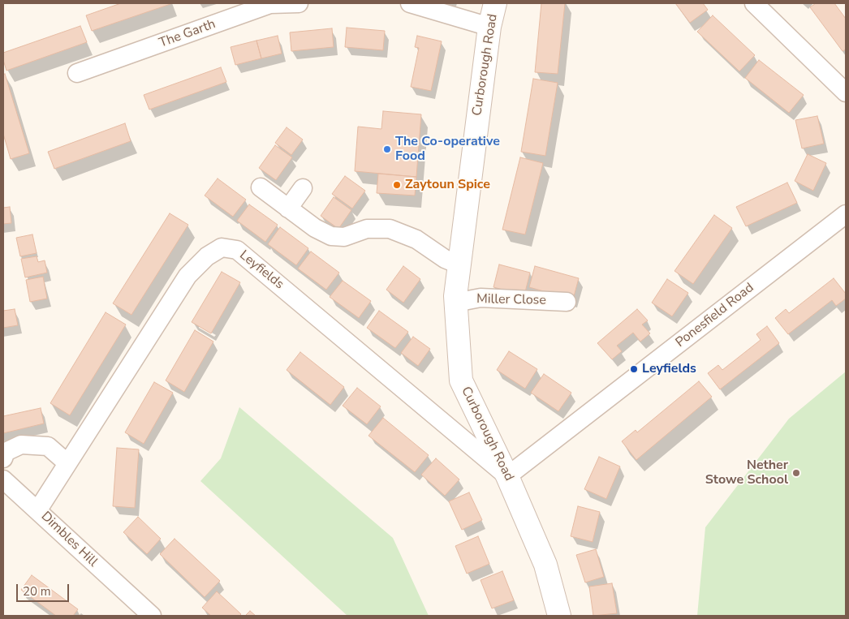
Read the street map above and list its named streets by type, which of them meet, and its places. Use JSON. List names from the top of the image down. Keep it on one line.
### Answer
{"streets":{"street":["The Garth","Curborough Road","Leyfields","Miller Close","Ponesfield Road","Dimbles Hill"]},"crossings":[["Curborough Road","Leyfields"],["Curborough Road","Miller Close"],["Curborough Road","Ponesfield Road"],["Leyfields","Ponesfield Road"],["Leyfields","Dimbles Hill"]],"places":["The Co-operative Food","Zaytoun Spice","Leyfields","Nether Stowe School"],"scale_bar":"20 m"}
